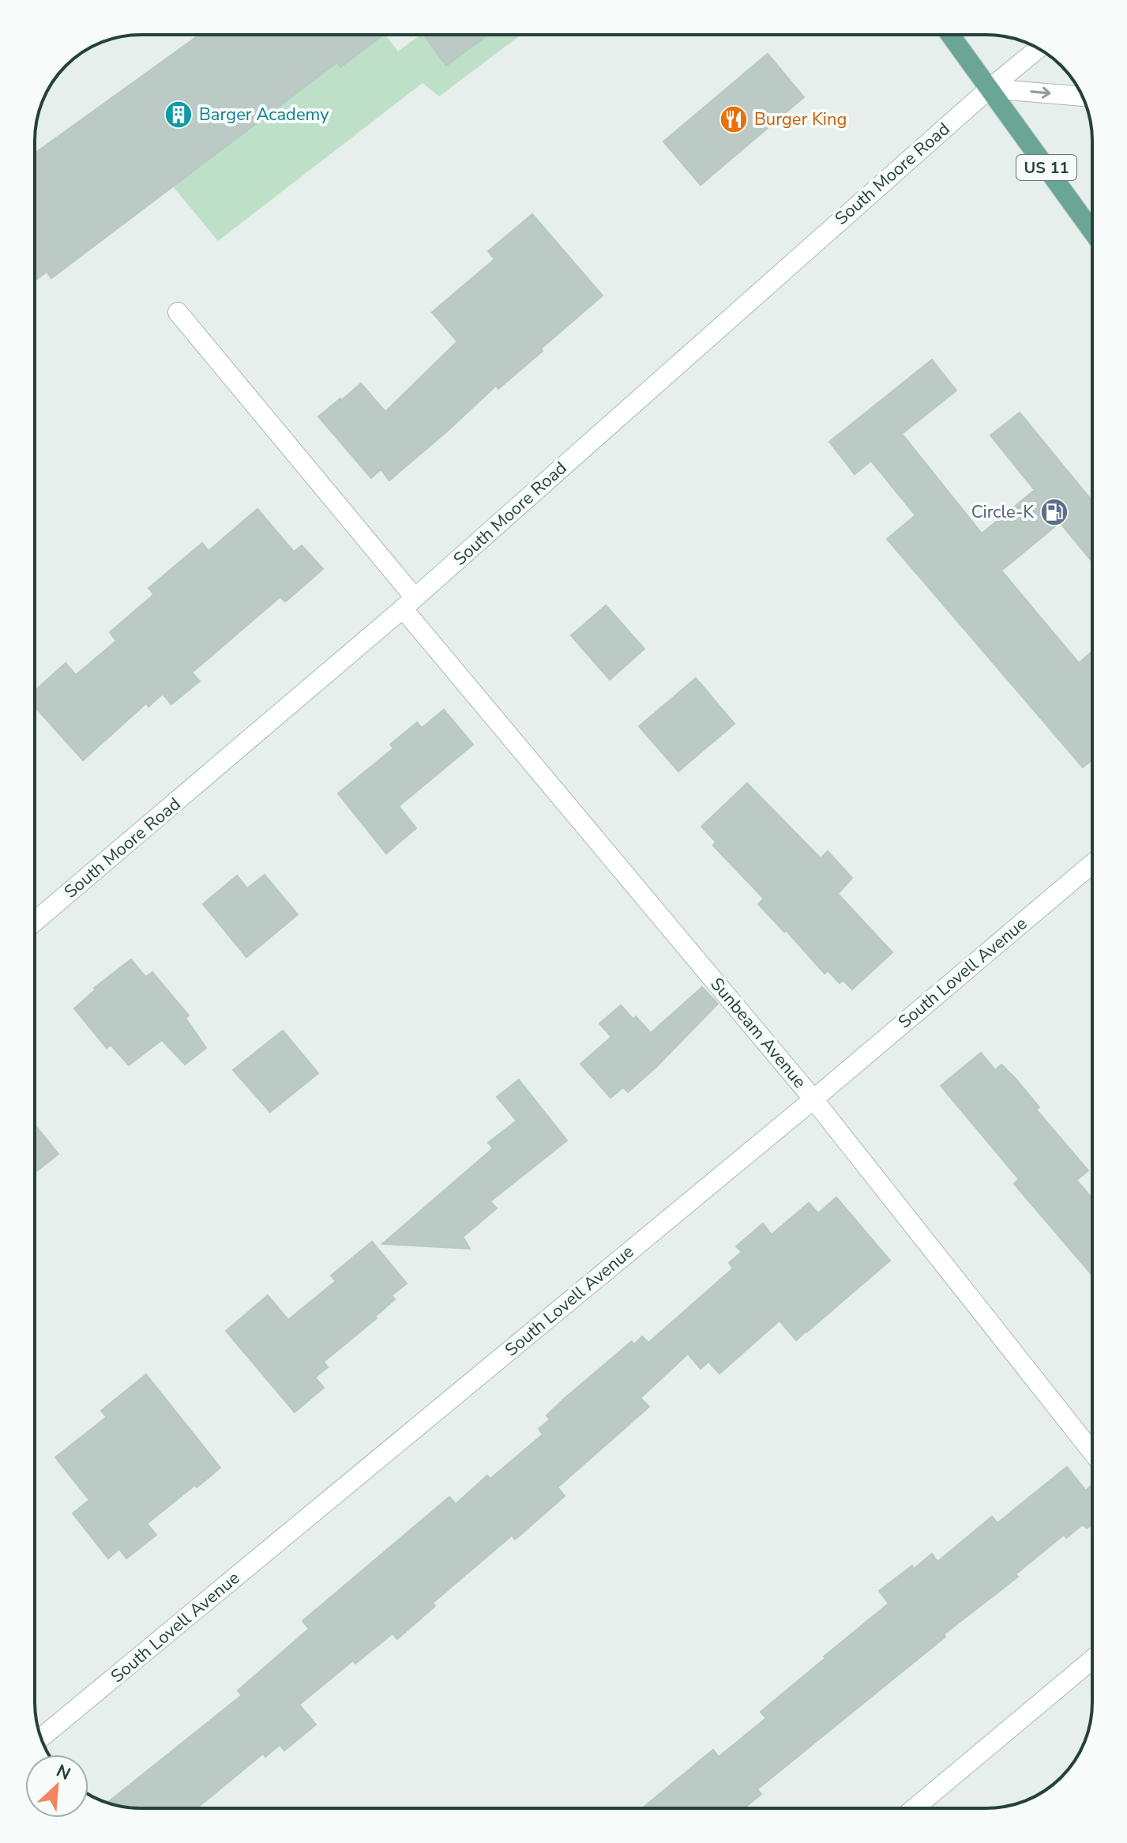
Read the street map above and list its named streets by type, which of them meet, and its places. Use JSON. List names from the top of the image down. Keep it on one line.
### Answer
{"streets":{"main road":["US 11"],"street":["South Moore Road","South Lovell Avenue","Sunbeam Avenue"]},"crossings":[["US 11","South Moore Road"],["South Moore Road","Sunbeam Avenue"],["South Lovell Avenue","Sunbeam Avenue"]],"places":{"building":["Barger Academy"],"restaurant":["Burger King"],"fuel station":["Circle-K"]},"north":"top right"}
